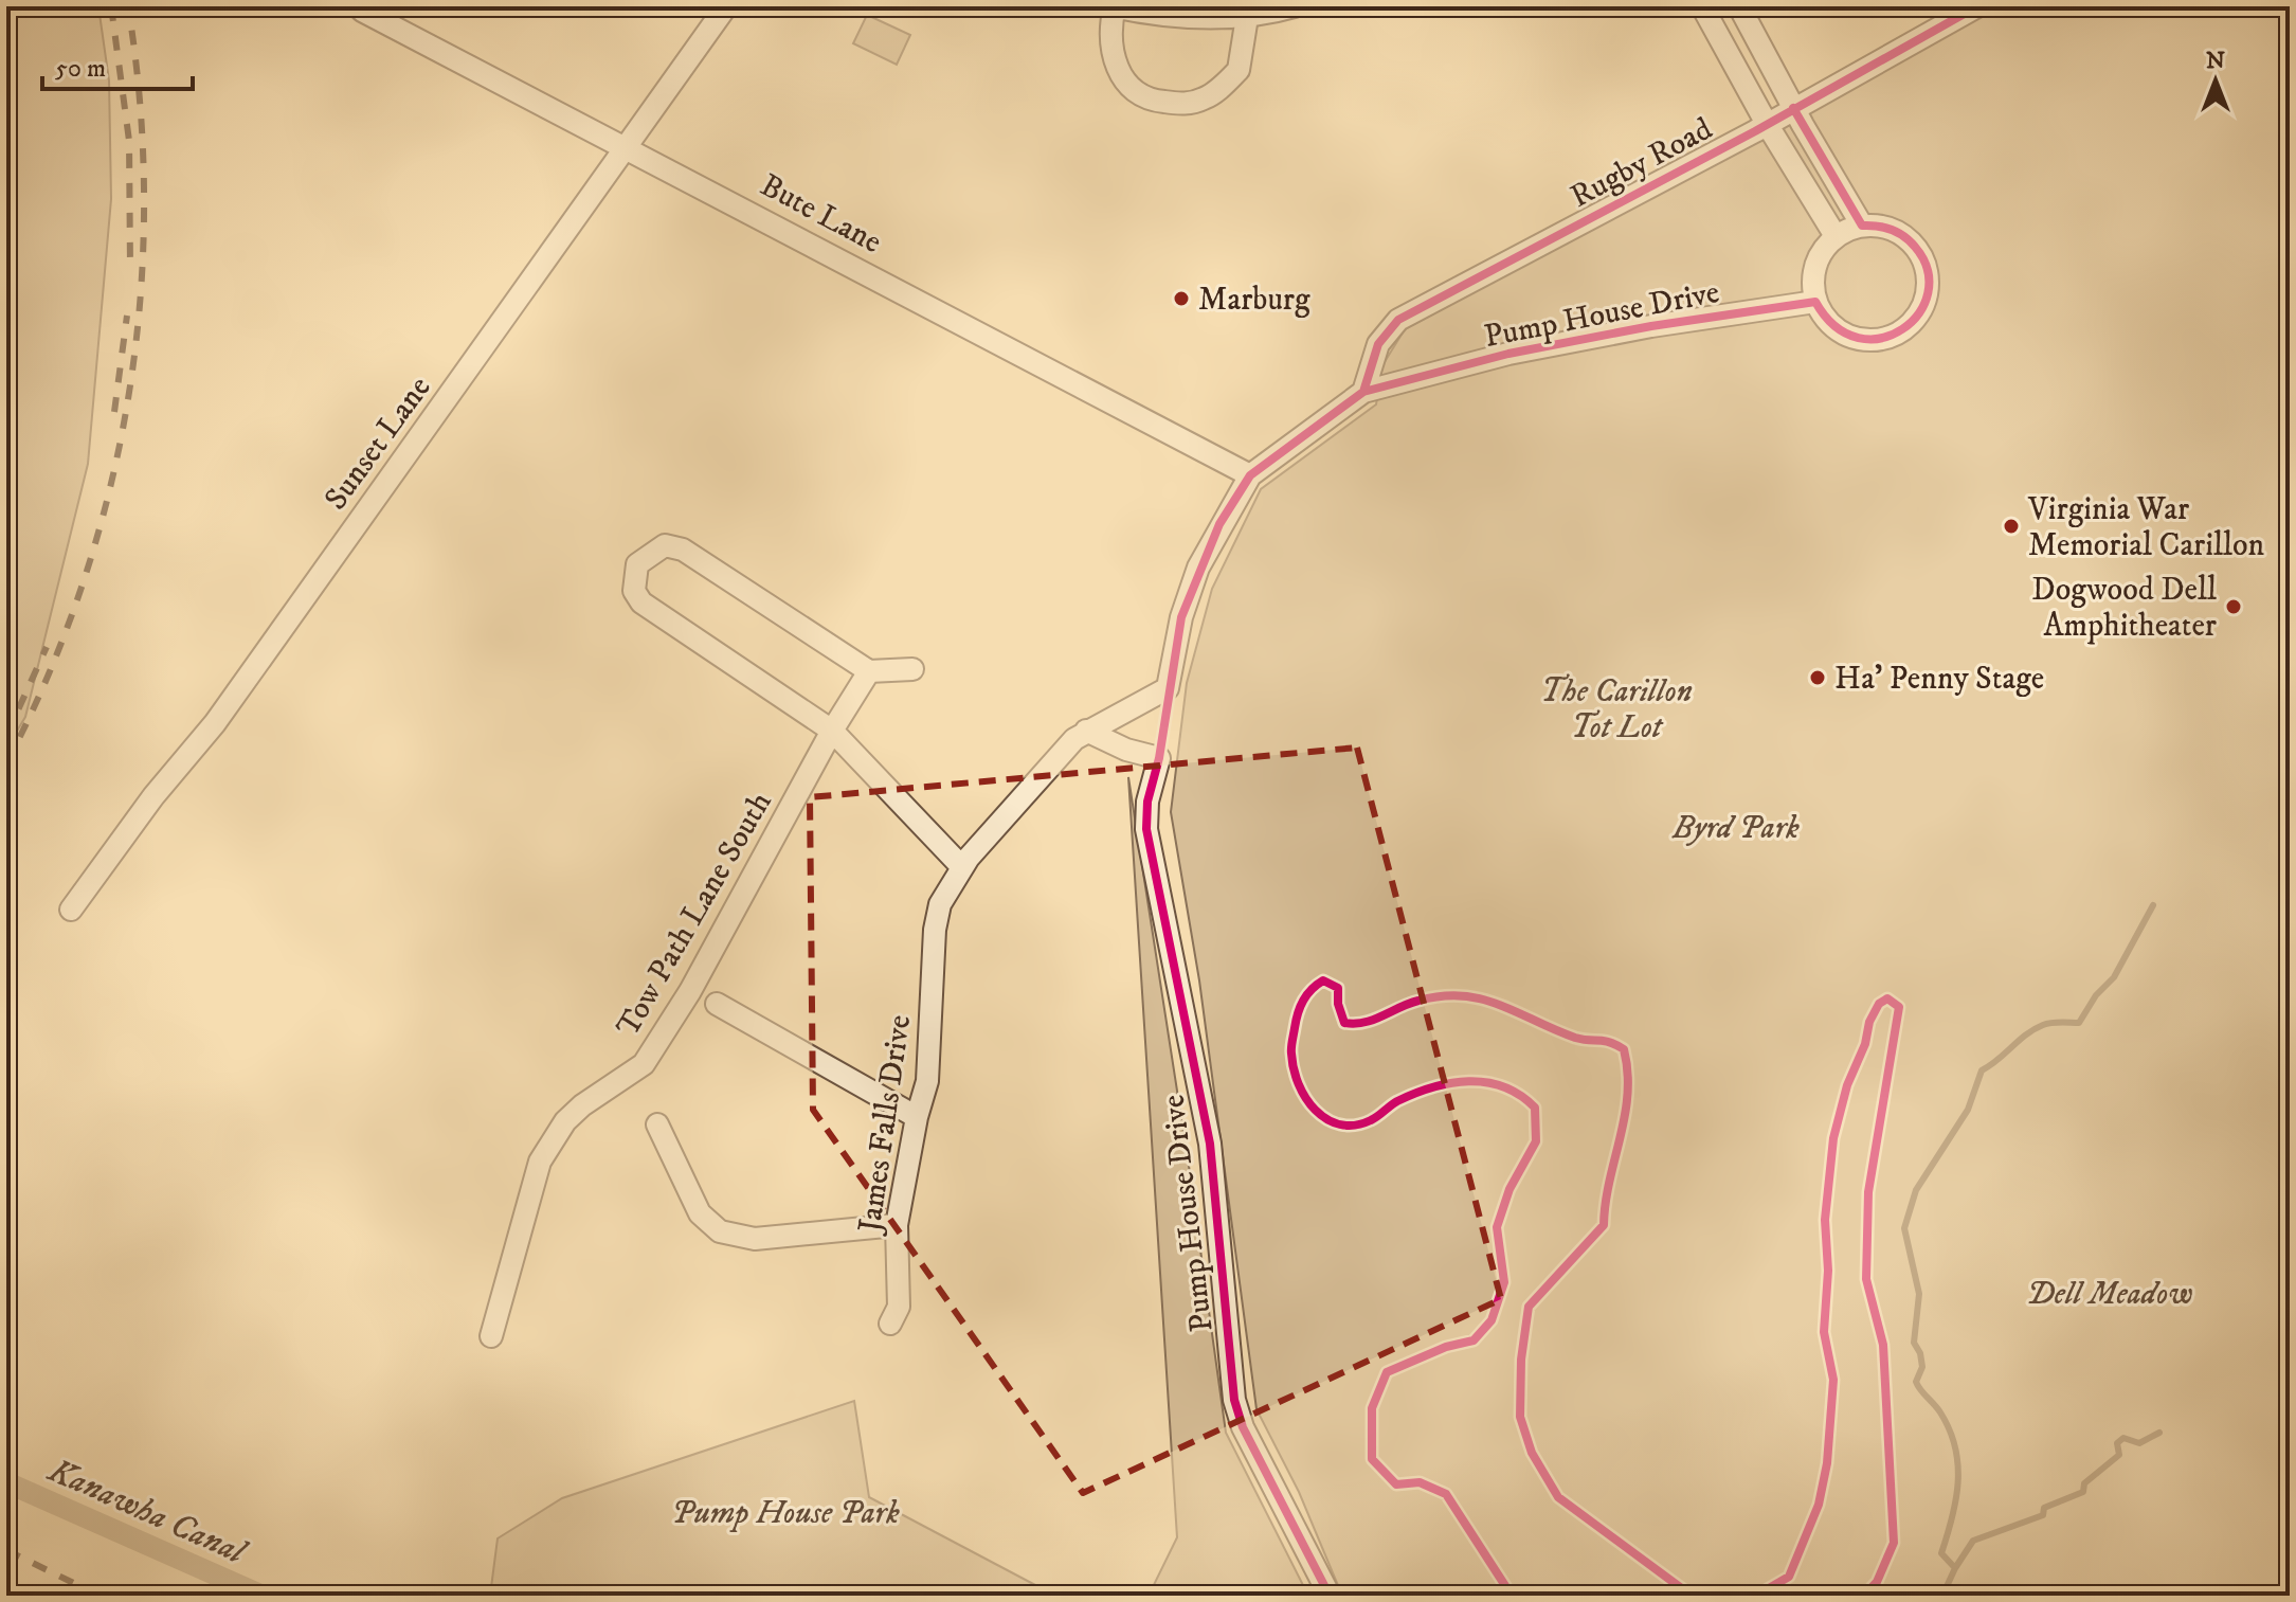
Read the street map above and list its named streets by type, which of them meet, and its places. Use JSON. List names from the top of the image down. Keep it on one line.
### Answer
{"streets":{"street":["Rugby Road","Bute Lane","Pump House Drive","Sunset Lane","Tow Path Lane South","James Falls Drive"]},"crossings":[["Rugby Road","Pump House Drive"],["Bute Lane","Pump House Drive"],["Bute Lane","Sunset Lane"],["Pump House Drive","James Falls Drive"]],"water":["Kanawha Canal"],"parks":["The Carillon Tot Lot","Byrd Park","Dell Meadow","Pump House Park"],"places":["Marburg","Virginia War Memorial Carillon","Dogwood Dell Amphitheater","Ha' Penny Stage"],"scale_bar":"50 m","north":"top"}
